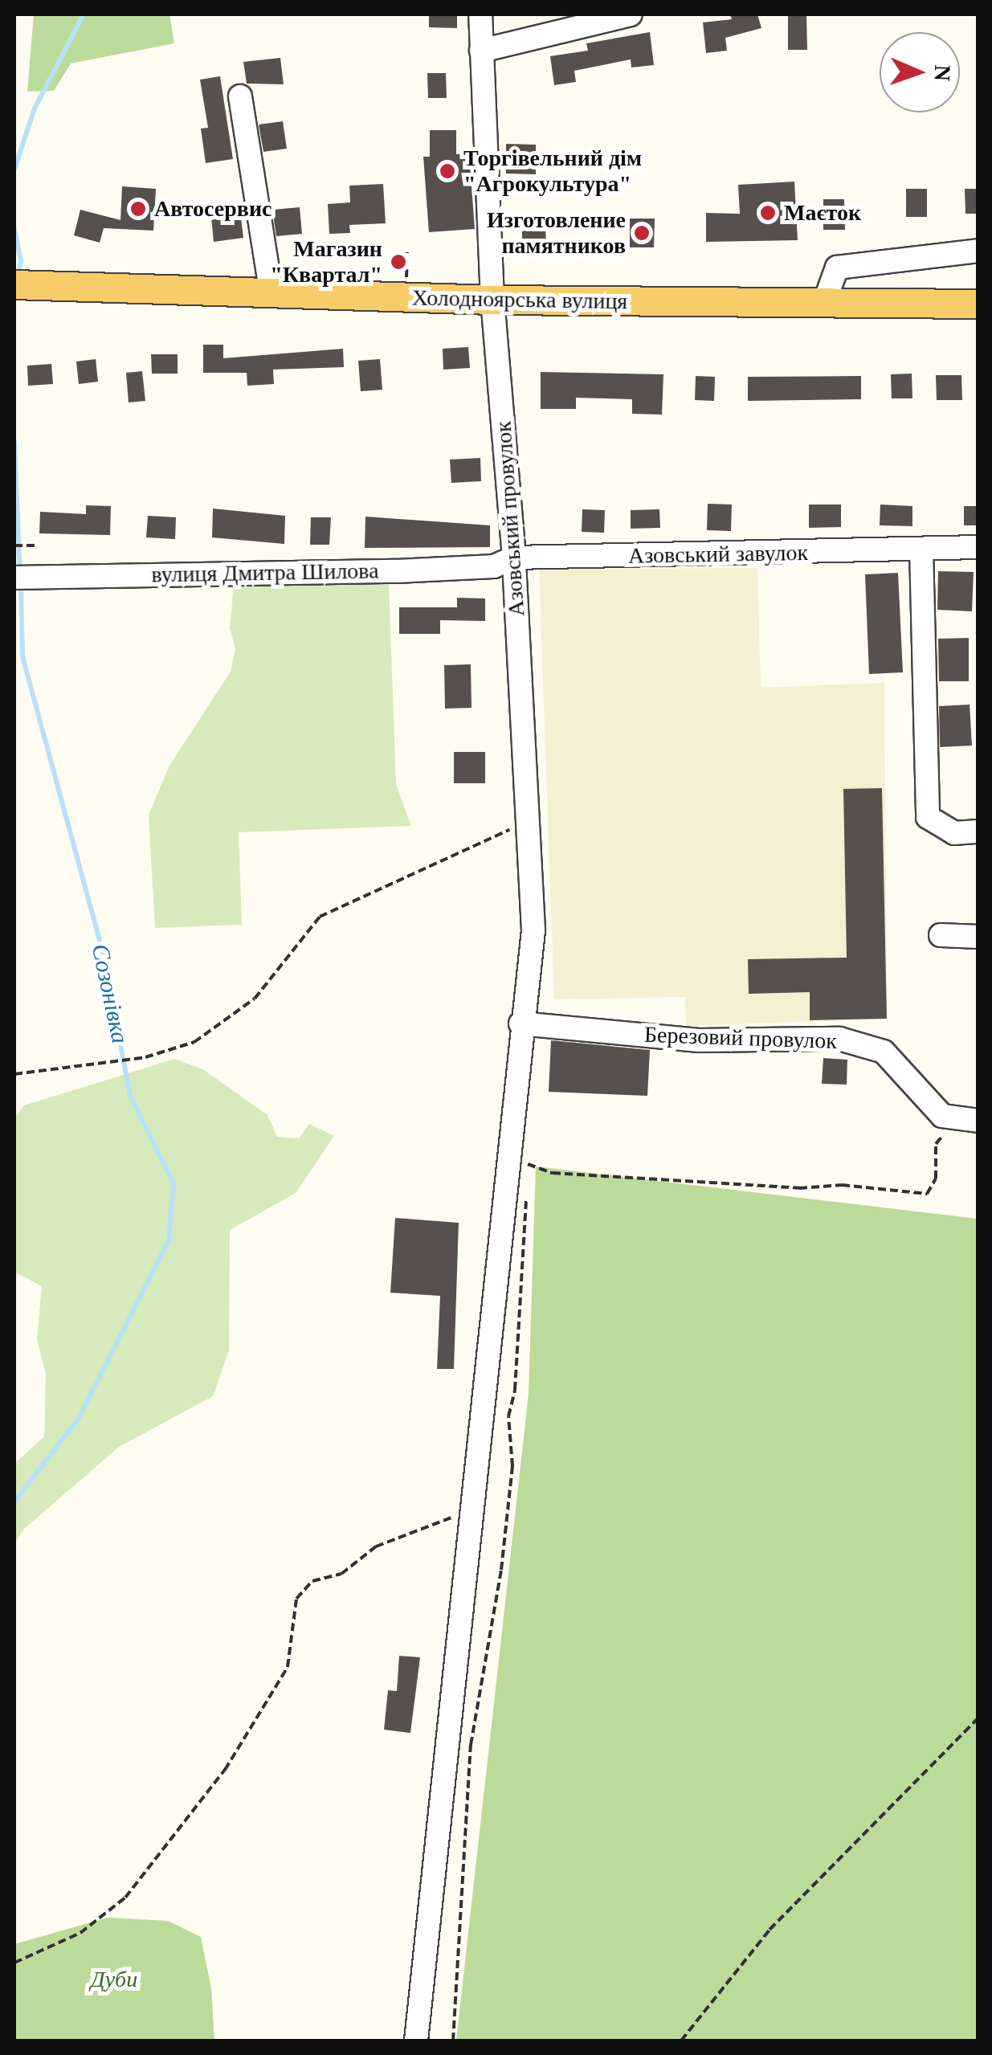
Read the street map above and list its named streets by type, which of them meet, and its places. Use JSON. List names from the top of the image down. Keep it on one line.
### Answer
{"streets":{"main road":["Холодноярська вулиця"],"street":["Азовський провулок","Азовський завулок","вулиця Дмитра Шилова","Березовий провулок"]},"crossings":[["Холодноярська вулиця","Азовський провулок"],["Азовський провулок","Азовський завулок"],["Азовський провулок","вулиця Дмитра Шилова"],["Азовський провулок","Березовий провулок"],["Азовський завулок","вулиця Дмитра Шилова"]],"water":["Созонівка"],"parks":["Дуби"],"places":["Торгівельний дім \"Агрокультура\"","Автосервис","Маєток","Изготовление памятников","Магазин \"Квартал\""],"north":"right"}
